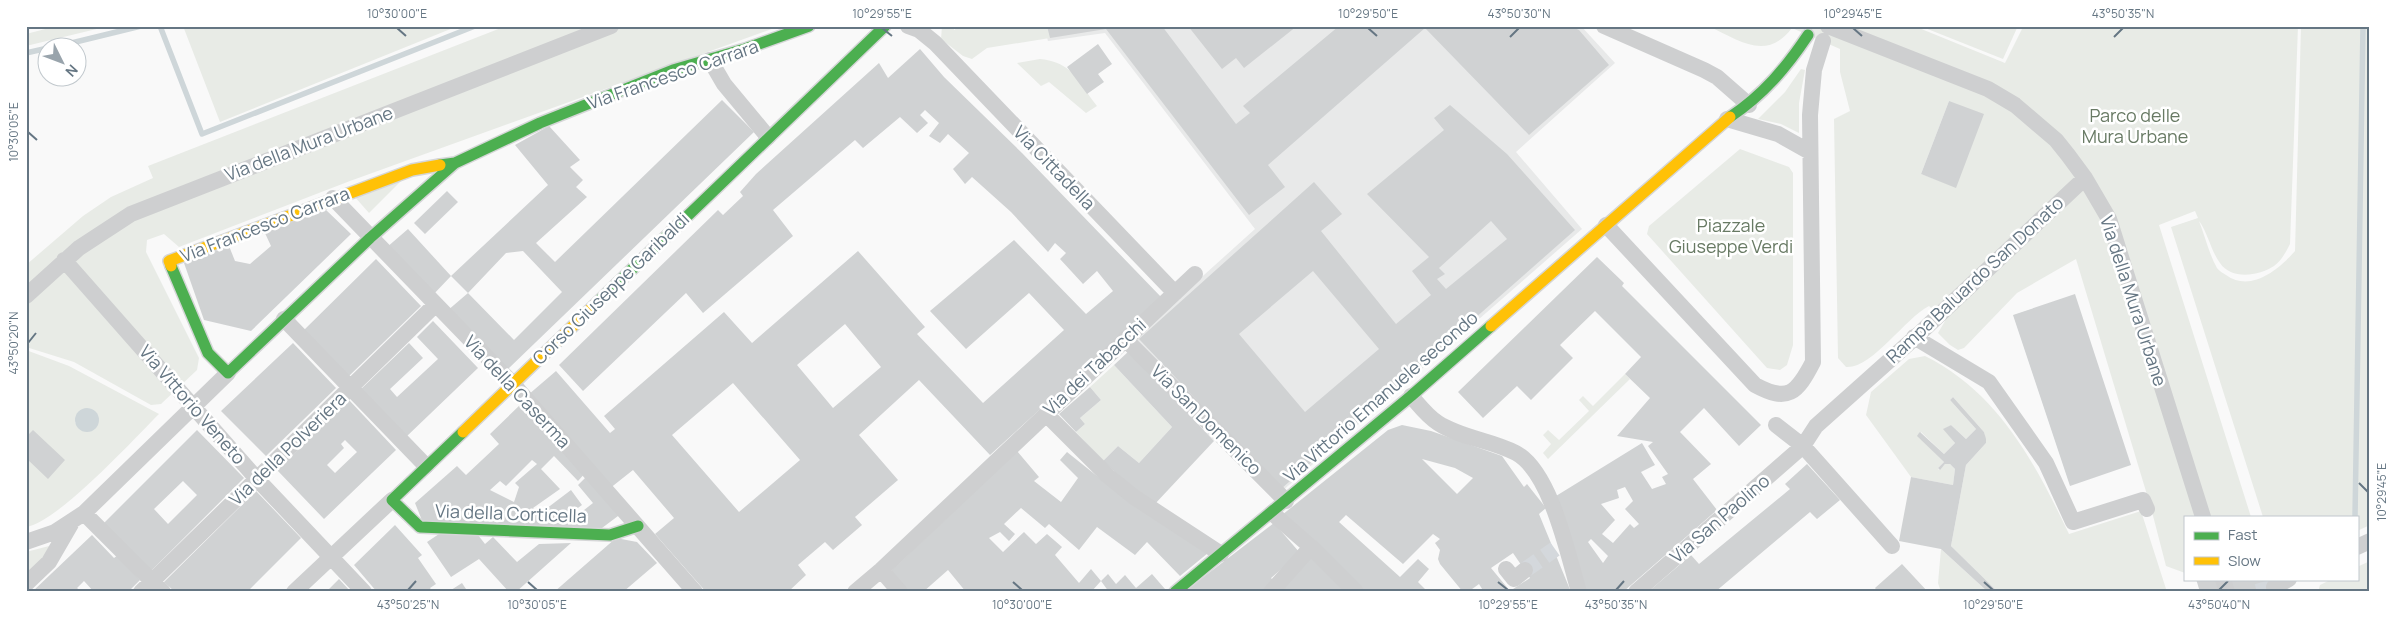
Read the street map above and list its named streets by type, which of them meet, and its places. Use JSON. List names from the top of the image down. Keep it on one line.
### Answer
{"streets":{"street":["Via Francesco Carrara","Via della Mura Urbane","Via Cittadella","Rampa Baluardo San Donato","Corso Giuseppe Garibaldi","Via dei Tabacchi","Via della Caserma","Via Vittorio Emanuele secondo","Via Vittorio Veneto","Via San Domenico","Via della Polveriera","Via della Corticella","Via San Paolino"]},"crossings":[["Via Francesco Carrara","Via della Caserma"],["Via Francesco Carrara","Via Vittorio Veneto"],["Via della Mura Urbane","Rampa Baluardo San Donato"],["Via della Mura Urbane","Via Vittorio Veneto"],["Via Cittadella","Via dei Tabacchi"],["Rampa Baluardo San Donato","Via San Paolino"],["Corso Giuseppe Garibaldi","Via della Caserma"],["Corso Giuseppe Garibaldi","Via Vittorio Veneto"],["Corso Giuseppe Garibaldi","Via della Corticella"],["Via dei Tabacchi","Via San Domenico"],["Via della Caserma","Via della Polveriera"],["Via della Caserma","Via della Corticella"],["Via Vittorio Emanuele secondo","Via San Domenico"],["Via Vittorio Veneto","Via della Polveriera"]],"parks":["Parco delle Mura Urbane","Piazzale Giuseppe Verdi"],"legend":["Fast","Slow"],"north":"bottom right","coordinates":["10°30'00\"E","10°29'55\"E","10°29'50\"E","43°50'30\"N","10°29'45\"E","43°50'35\"N","10°30'05\"E","43°50'20\"N","43°50'25\"N","43°50'40\"N"]}
